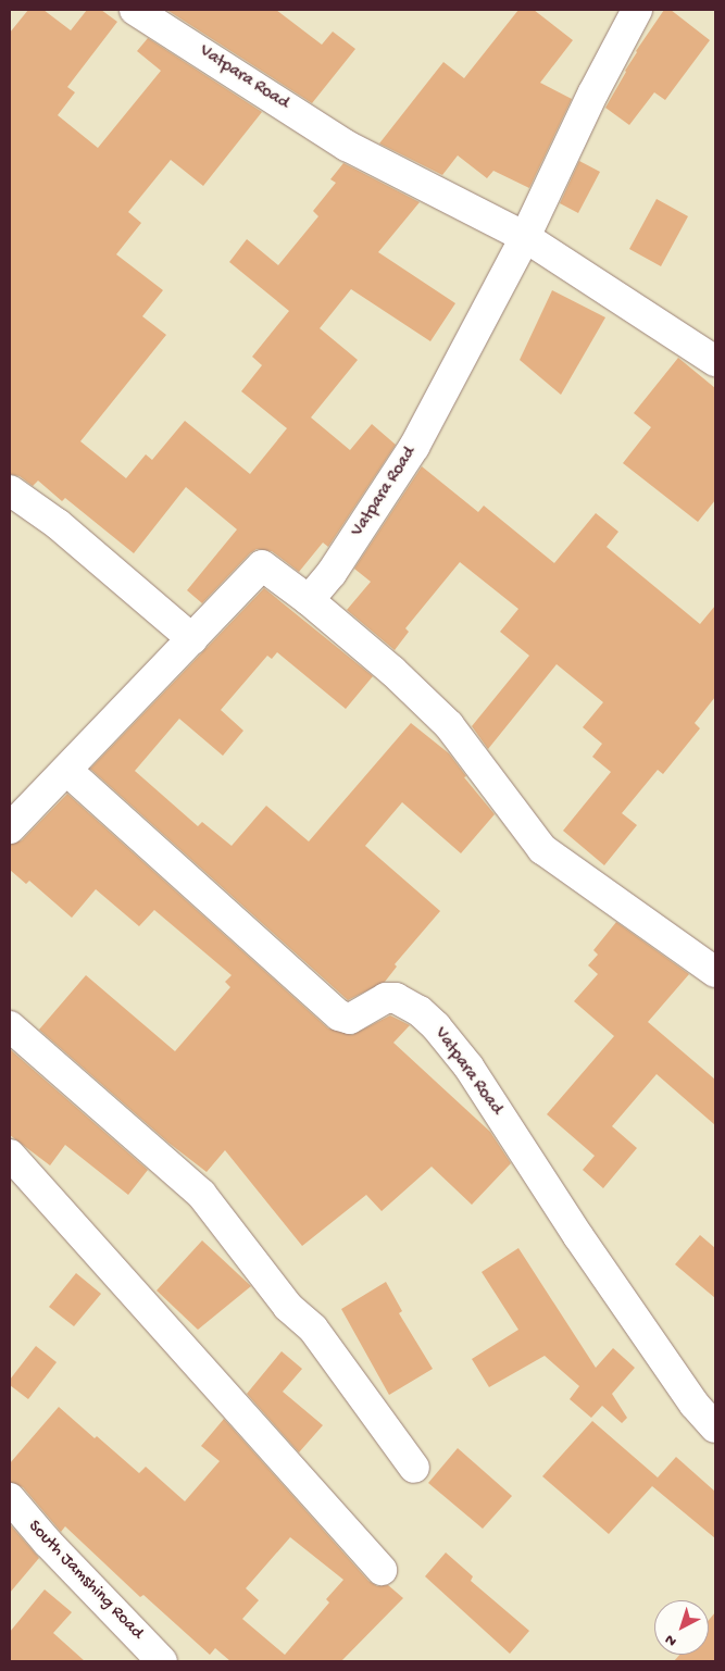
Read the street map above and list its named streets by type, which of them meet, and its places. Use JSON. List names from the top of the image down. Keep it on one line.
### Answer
{"streets":{"street":["Vatpara Road","South Jamshing Road"]},"north":"bottom left"}
